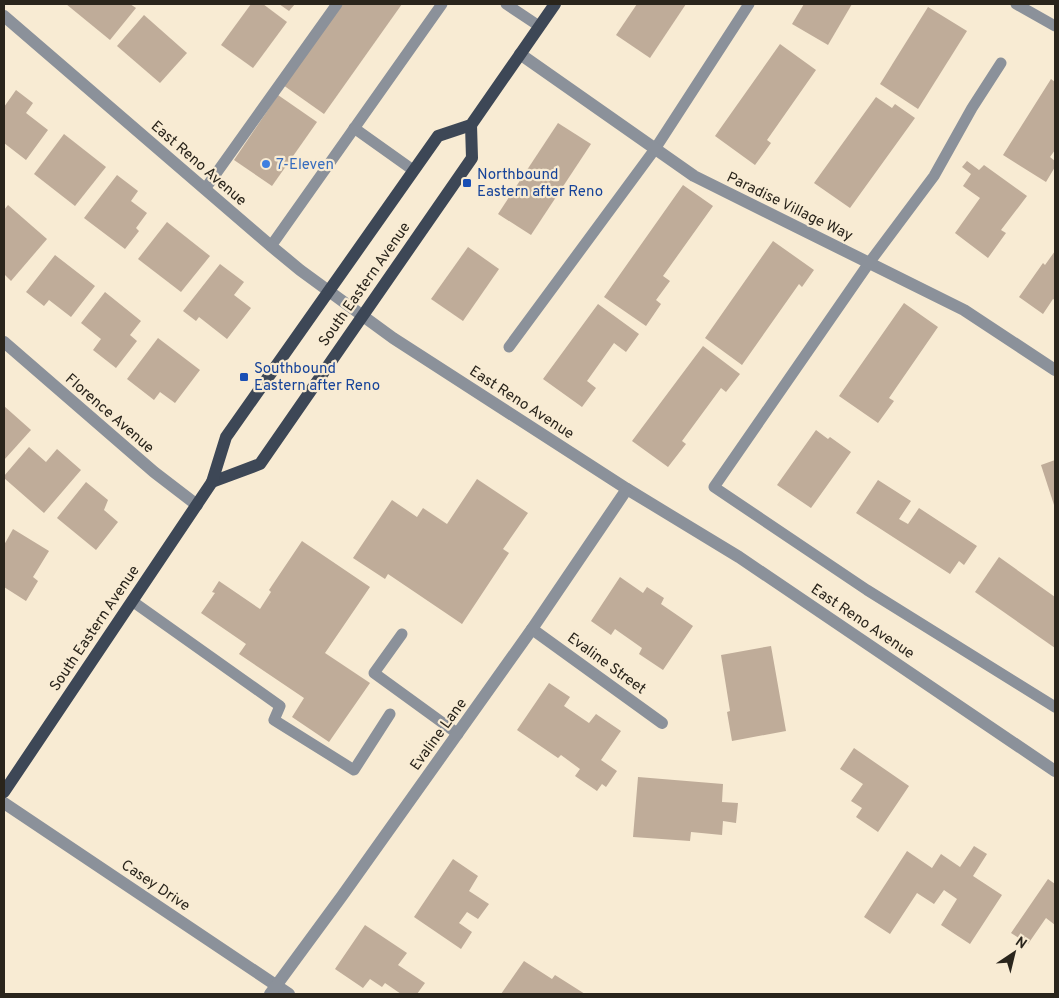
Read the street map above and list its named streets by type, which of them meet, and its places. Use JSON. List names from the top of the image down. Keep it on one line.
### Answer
{"streets":{"main road":["South Eastern Avenue"],"street":["East Reno Avenue","Paradise Village Way","Florence Avenue","Evaline Street","Evaline Lane","Casey Drive"]},"crossings":[["East Reno Avenue","South Eastern Avenue"],["East Reno Avenue","Evaline Lane"],["South Eastern Avenue","Florence Avenue"],["Evaline Street","Evaline Lane"],["Evaline Lane","Casey Drive"]],"places":{"other":["7-Eleven"],"transit":["Northbound Eastern after Reno","Southbound Eastern after Reno"]},"north":"top right"}
